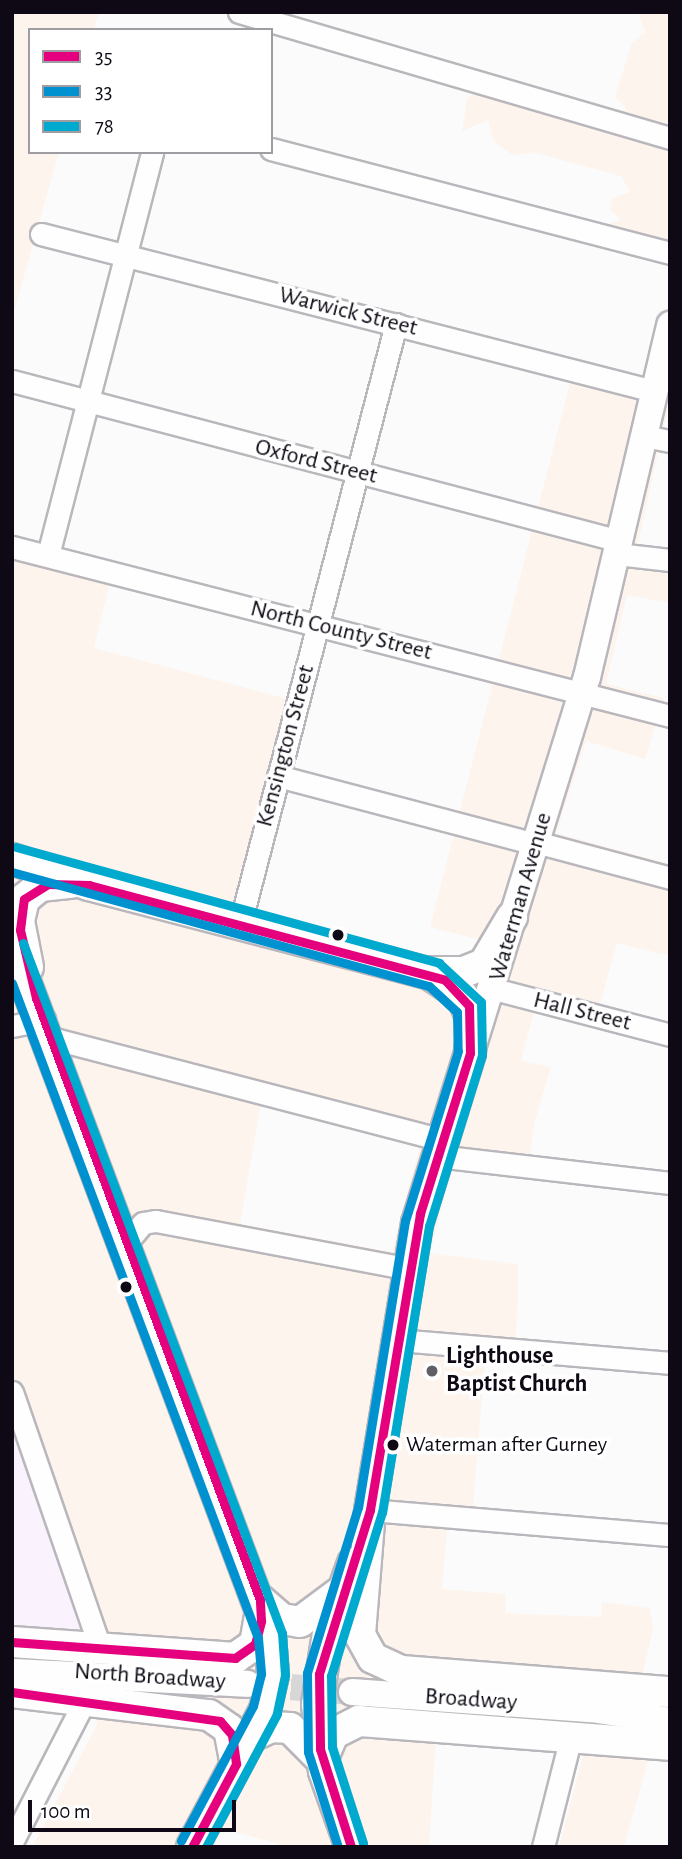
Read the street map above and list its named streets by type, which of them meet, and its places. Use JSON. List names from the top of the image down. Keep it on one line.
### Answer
{"streets":{"highway":["Waterman Avenue"],"main road":["North Broadway","Broadway"],"street":["Warwick Street","Oxford Street","North County Street","Kensington Street","Hall Street"]},"crossings":[["Warwick Street","Kensington Street"],["Warwick Street","Waterman Avenue"],["Oxford Street","Kensington Street"],["Oxford Street","Waterman Avenue"],["North County Street","Kensington Street"],["North County Street","Waterman Avenue"],["Waterman Avenue","Hall Street"]],"places":["Lighthouse Baptist Church","Waterman after Gurney"],"lines":["transit line 78","transit line 33","transit line 35"],"legend":["35","33","78"],"scale_bar":"100 m"}
